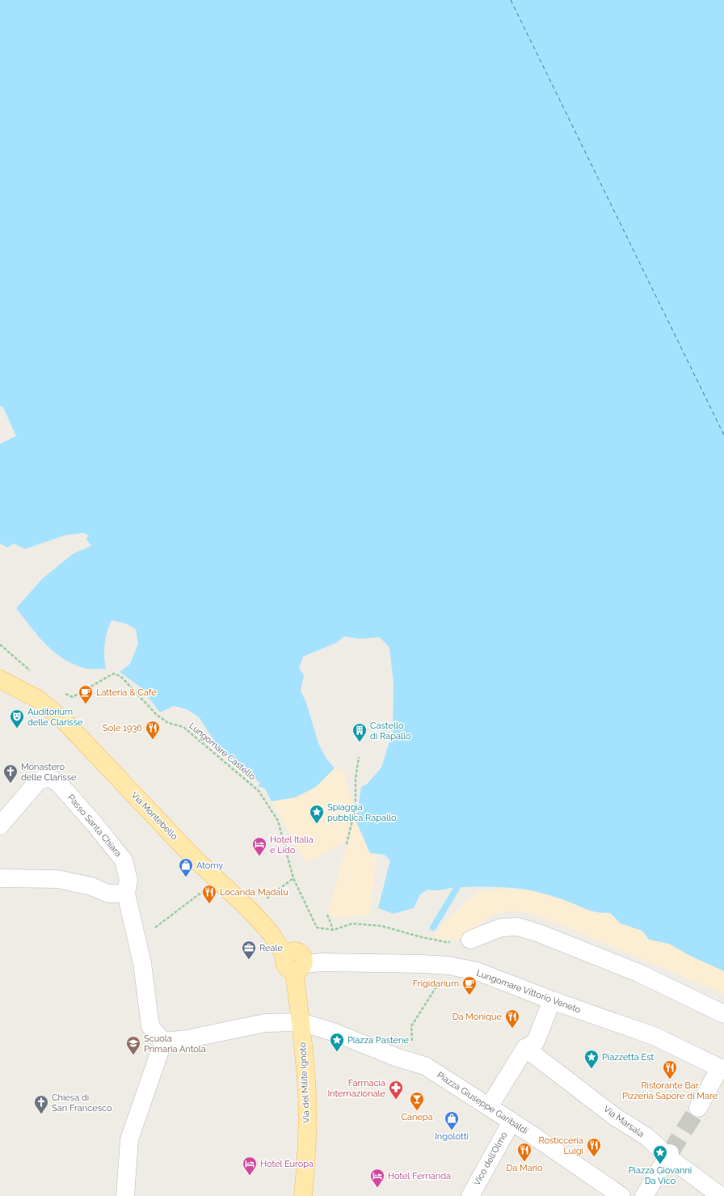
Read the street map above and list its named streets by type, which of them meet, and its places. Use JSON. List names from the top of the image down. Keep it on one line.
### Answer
{"streets":{"main road":["Via Montebello","Via del Milite Ignoto"],"street":["Passo Santa Chiara","Lungomare Vittorio Veneto","Piazza Giuseppe Garibaldi","Via Marsala","Vico dell’Olmo"],"path":["Lungomare Castello"]},"crossings":[["Via Montebello","Lungomare Vittorio Veneto"],["Via Montebello","Via del Milite Ignoto"],["Lungomare Vittorio Veneto","Via del Milite Ignoto"],["Via del Milite Ignoto","Piazza Giuseppe Garibaldi"],["Piazza Giuseppe Garibaldi","Vico dell’Olmo"]],"places":{"cafe":["Latteria & Cafe","Frigidarium"],"theatre":["Auditorium delle Clarisse"],"restaurant":["Sole 1936","Locanda Madalù","Da Monique","Ristorante Bar Pizzeria Sapore di Mare","Rosticceria Luigi","Da Mario"],"building":["Castello di Rapallo"],"church":["Monastero delle Clarisse","Chiesa di San Francesco"],"place":["Spiaggia pubblica Rapallo","Piazza Pastene","Piazzetta Est","Piazza Giovanni Da Vico"],"hotel":["Hotel Italia e Lido","Hotel Europa","Hotel Fernanda"],"shop":["Atomy","Ingolotti"],"office":["Reale"],"school or university":["Scuola Primaria Antola"],"pharmacy":["Farmacia Internazionale"],"bar":["Canepa"]}}
